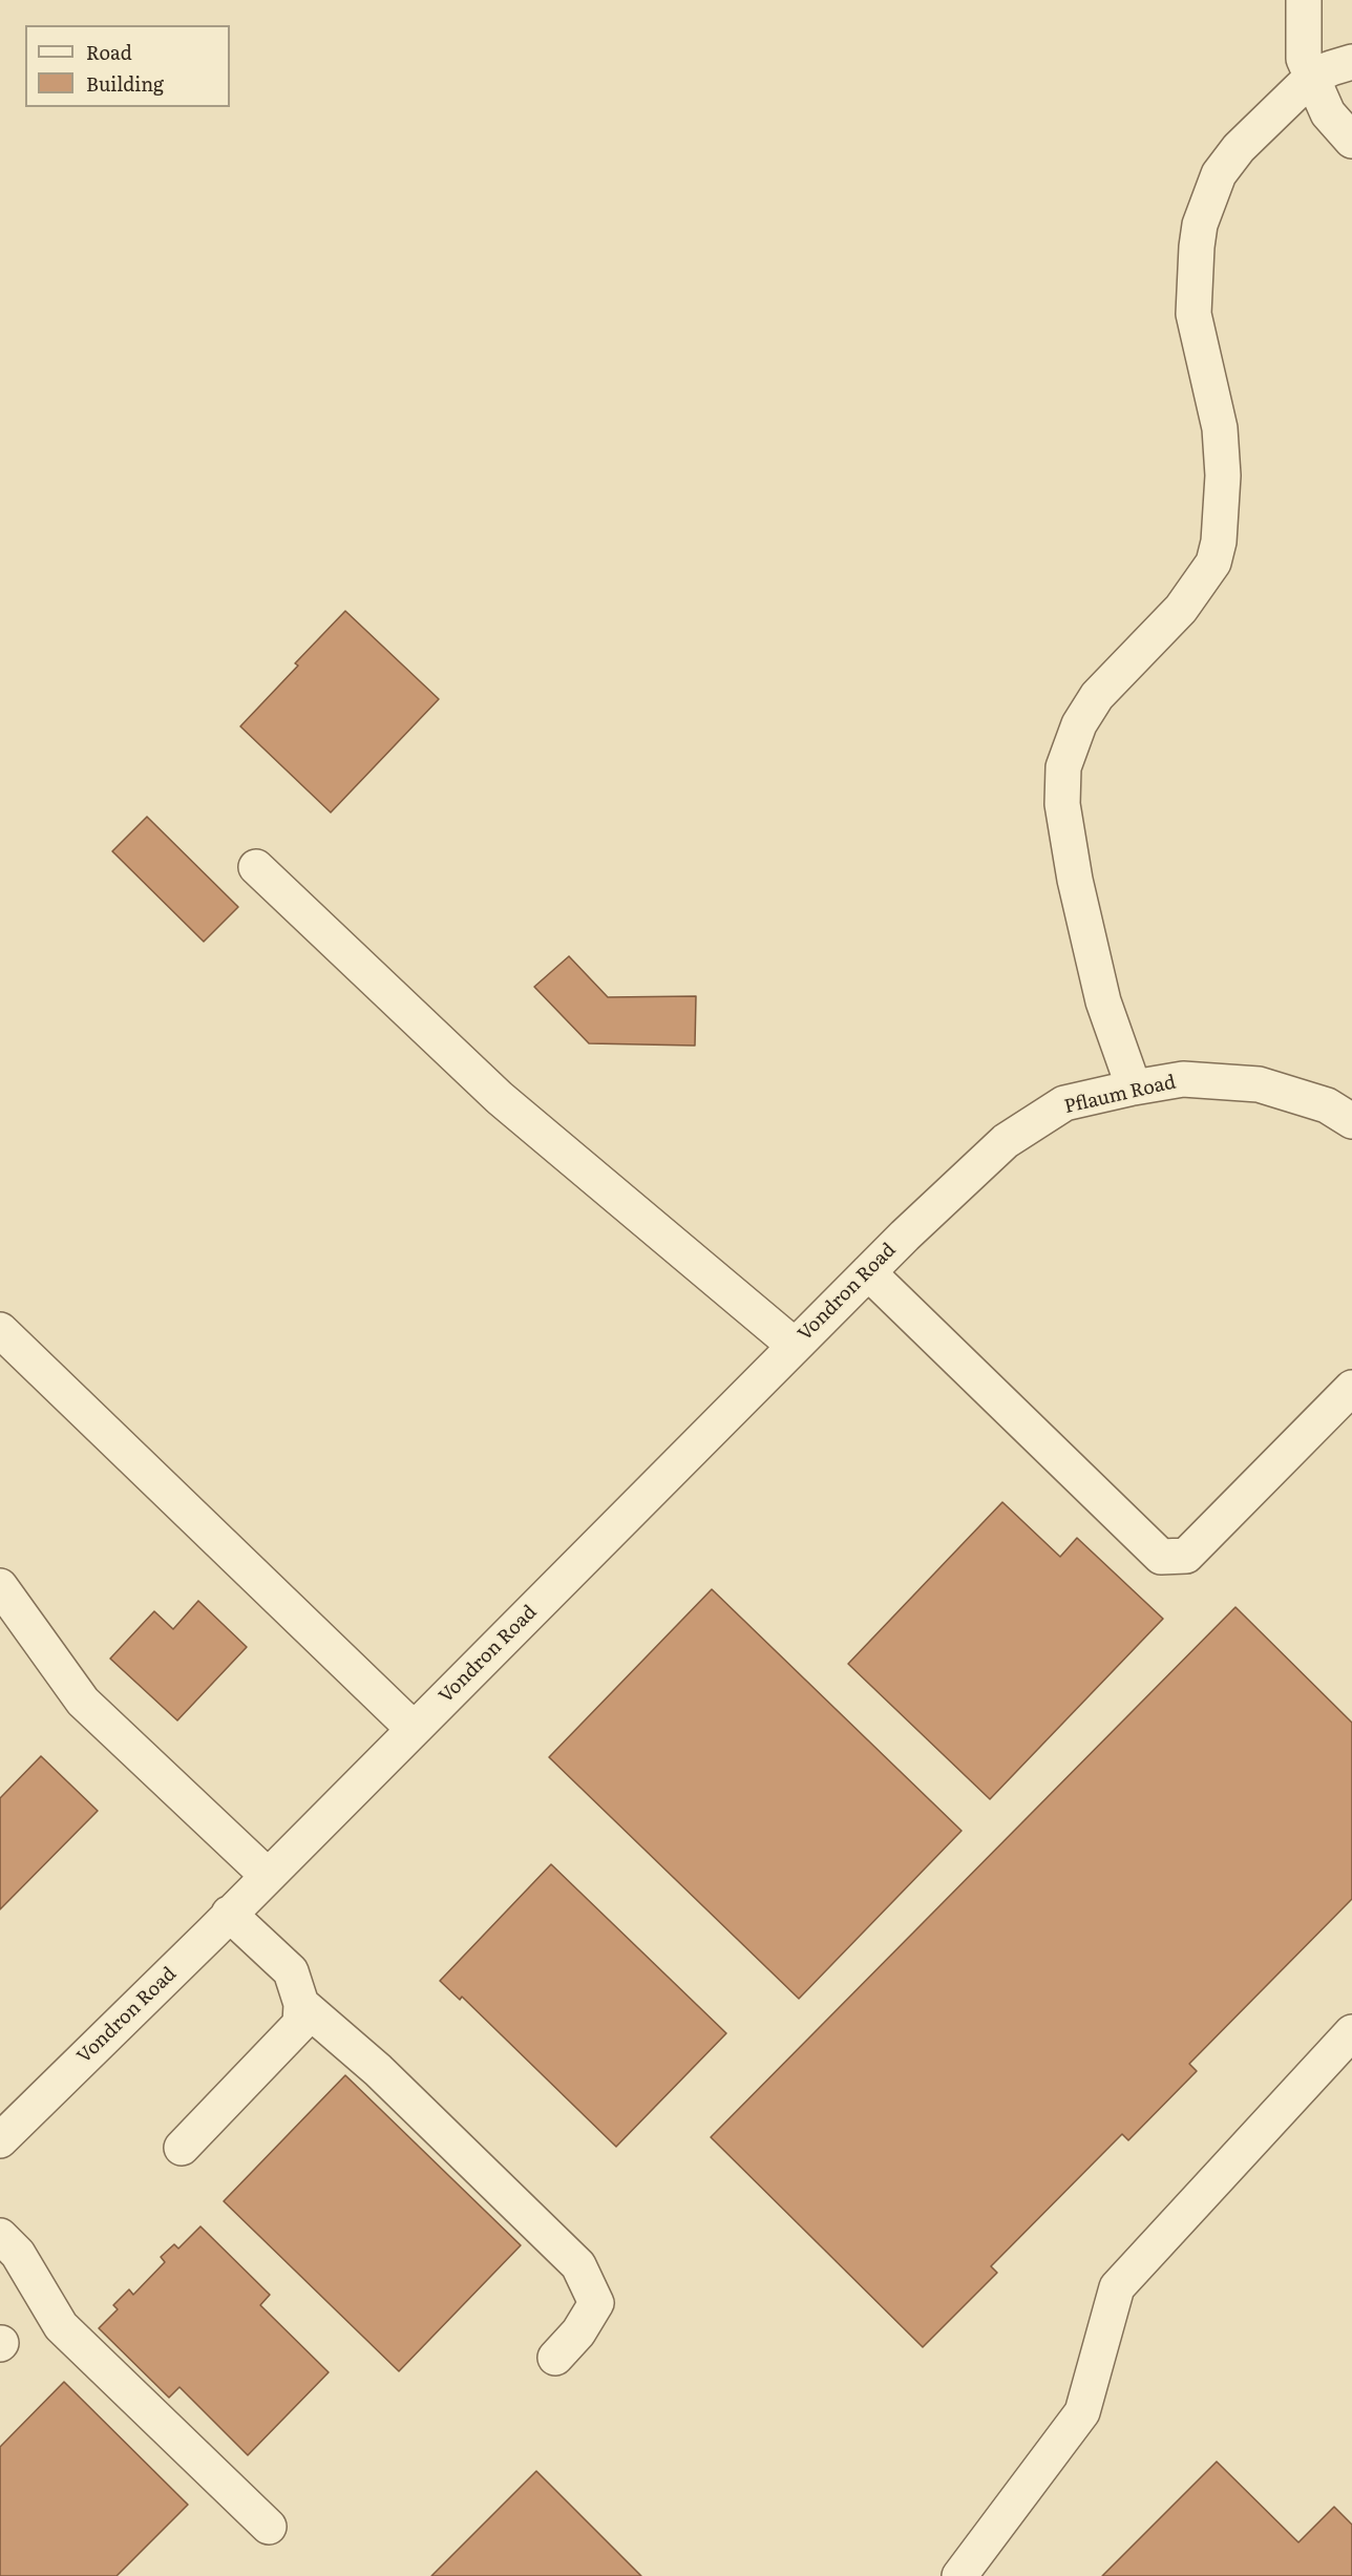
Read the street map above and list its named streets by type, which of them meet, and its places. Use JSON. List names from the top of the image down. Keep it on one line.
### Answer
{"streets":{"street":["Pflaum Road","Vondron Road"]},"crossings":[["Pflaum Road","Vondron Road"]],"legend":["Road","Building"]}
